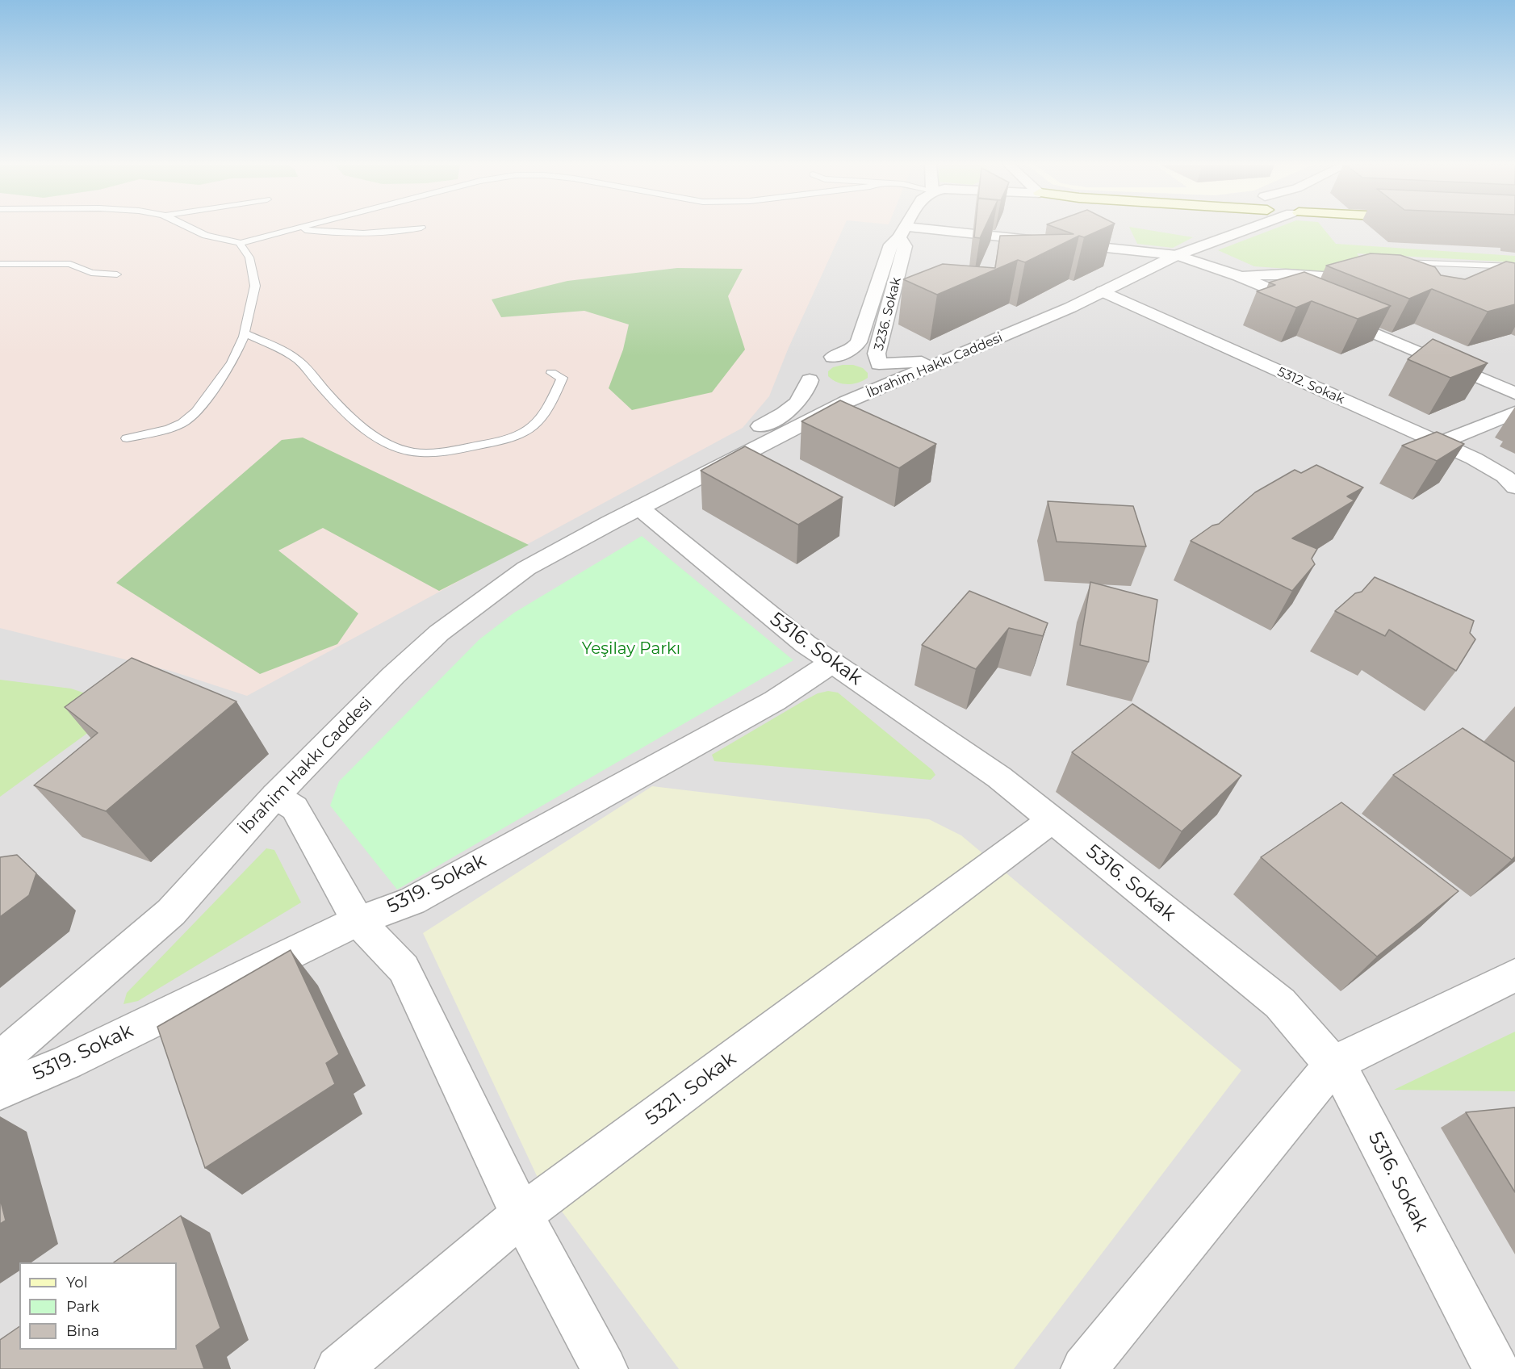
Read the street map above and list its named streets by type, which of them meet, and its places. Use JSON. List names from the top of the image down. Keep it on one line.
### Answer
{"streets":{"street":["3236. Sokak","İbrahim Hakkı Caddesi","5312. Sokak","5316. Sokak","5319. Sokak","5321. Sokak"]},"crossings":[["3236. Sokak","İbrahim Hakkı Caddesi"],["İbrahim Hakkı Caddesi","5312. Sokak"],["İbrahim Hakkı Caddesi","5316. Sokak"],["5316. Sokak","5319. Sokak"],["5316. Sokak","5321. Sokak"]],"parks":["Yeşilay Parkı"],"legend":["Yol","Park","Bina"]}
